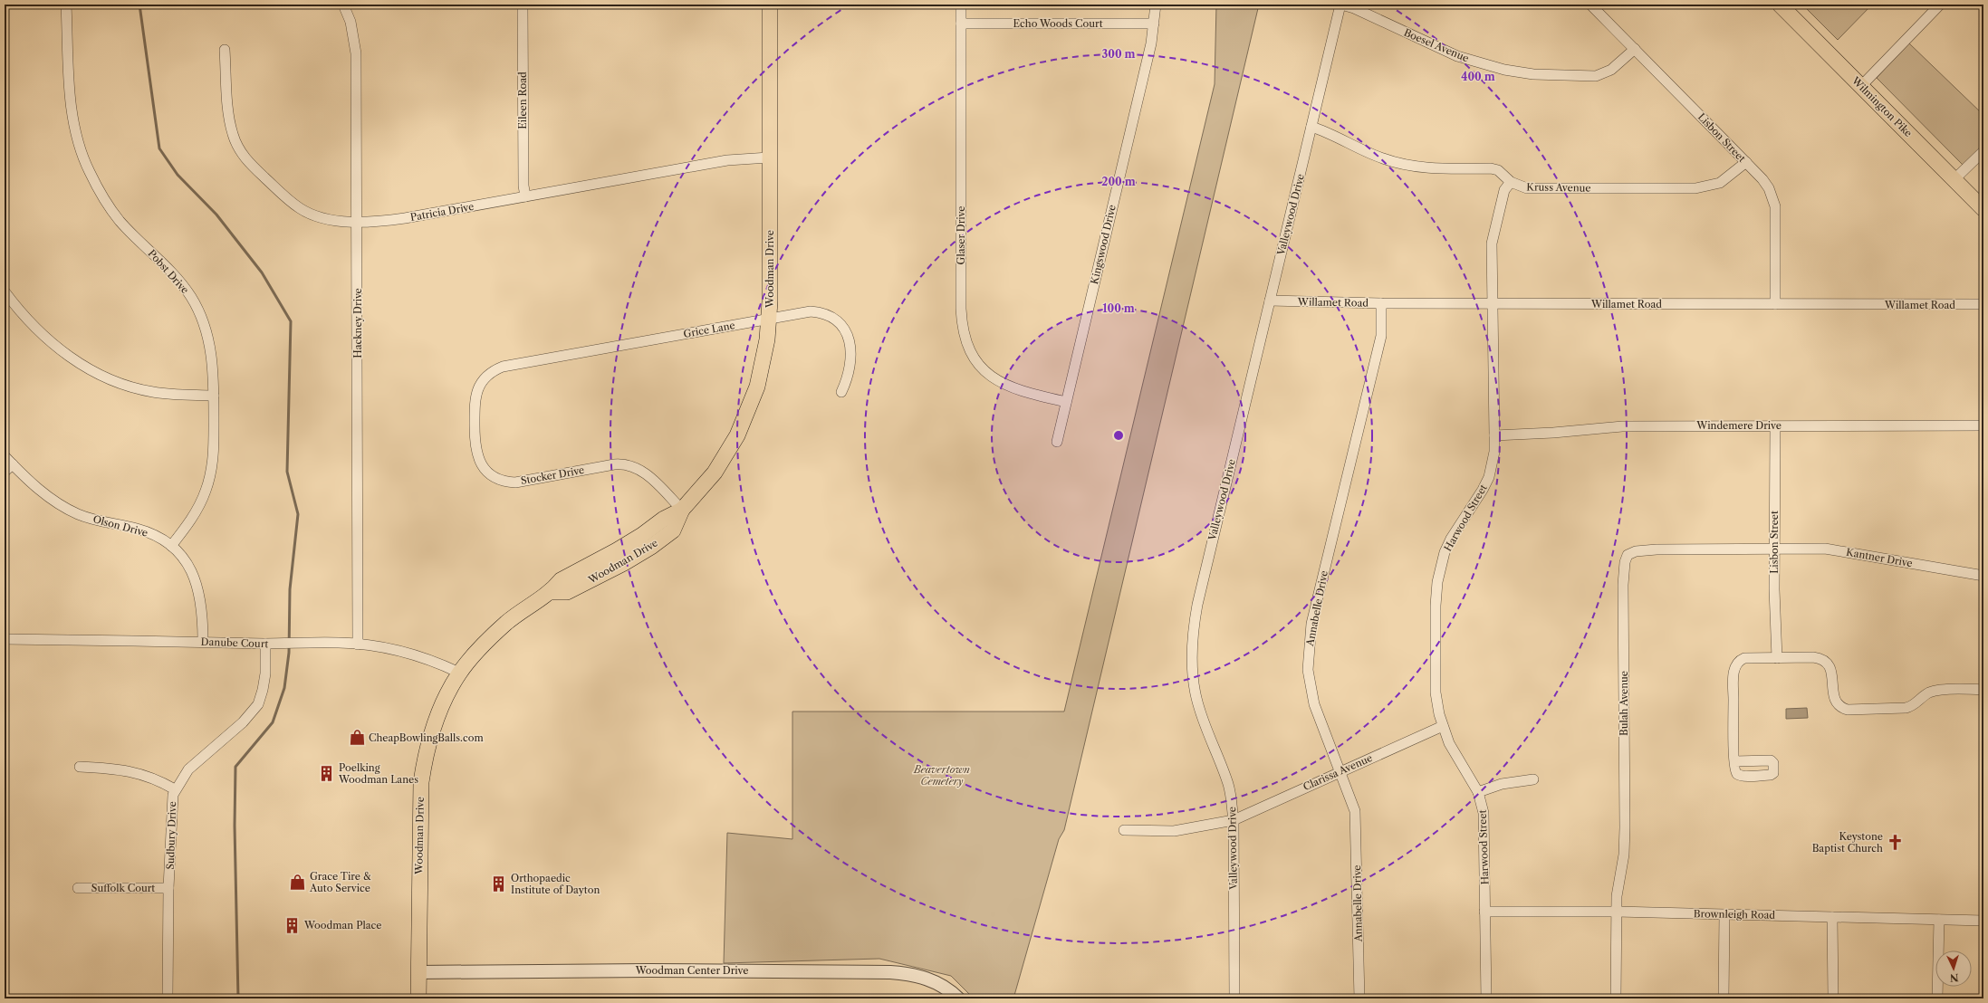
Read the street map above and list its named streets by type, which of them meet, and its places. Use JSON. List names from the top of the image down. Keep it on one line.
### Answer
{"streets":{"main road":["Wilmington Pike","Woodman Drive"],"street":["Echo Woods Court","Boesel Avenue","Eileen Road","Lisbon Street","Kruss Avenue","Patricia Drive","Valleywood Drive","Glaser Drive","Kingswood Drive","Pobst Drive","Willamet Road","Hackney Drive","Grice Lane","Windemere Drive","Stocker Drive","Harwood Street","Olson Drive","Kantner Drive","Annabelle Drive","Danube Court","Bulah Avenue","Clarissa Avenue","Sudbury Drive","Suffolk Court","Brownleigh Road","Woodman Center Drive"]},"crossings":[["Echo Woods Court","Glaser Drive"],["Echo Woods Court","Kingswood Drive"],["Boesel Avenue","Lisbon Street"],["Boesel Avenue","Valleywood Drive"],["Eileen Road","Patricia Drive"],["Lisbon Street","Kruss Avenue"],["Lisbon Street","Willamet Road"],["Lisbon Street","Windemere Drive"],["Lisbon Street","Kantner Drive"],["Lisbon Street","Bulah Avenue"],["Kruss Avenue","Valleywood Drive"],["Kruss Avenue","Harwood Street"],["Patricia Drive","Woodman Drive"],["Patricia Drive","Hackney Drive"],["Valleywood Drive","Willamet Road"],["Valleywood Drive","Clarissa Avenue"],["Glaser Drive","Kingswood Drive"],["Woodman Drive","Grice Lane"],["Woodman Drive","Stocker Drive"],["Woodman Drive","Danube Court"],["Woodman Drive","Woodman Center Drive"],["Pobst Drive","Olson Drive"],["Willamet Road","Harwood Street"],["Willamet Road","Annabelle Drive"],["Hackney Drive","Danube Court"],["Grice Lane","Stocker Drive"],["Windemere Drive","Harwood Street"],["Harwood Street","Clarissa Avenue"],["Harwood Street","Brownleigh Road"],["Olson Drive","Danube Court"],["Kantner Drive","Bulah Avenue"],["Annabelle Drive","Clarissa Avenue"],["Danube Court","Sudbury Drive"],["Bulah Avenue","Brownleigh Road"],["Sudbury Drive","Suffolk Court"]],"parks":["Beavertown Cemetery"],"places":{"shop":["CheapBowlingBalls.com","Grace Tire & Auto Service"],"building":["Poelking Woodman Lanes","Orthopaedic Institute of Dayton","Woodman Place"],"church":["Keystone Baptist Church"]},"north":"bottom","rings":["300 m","400 m","200 m","100 m"]}
